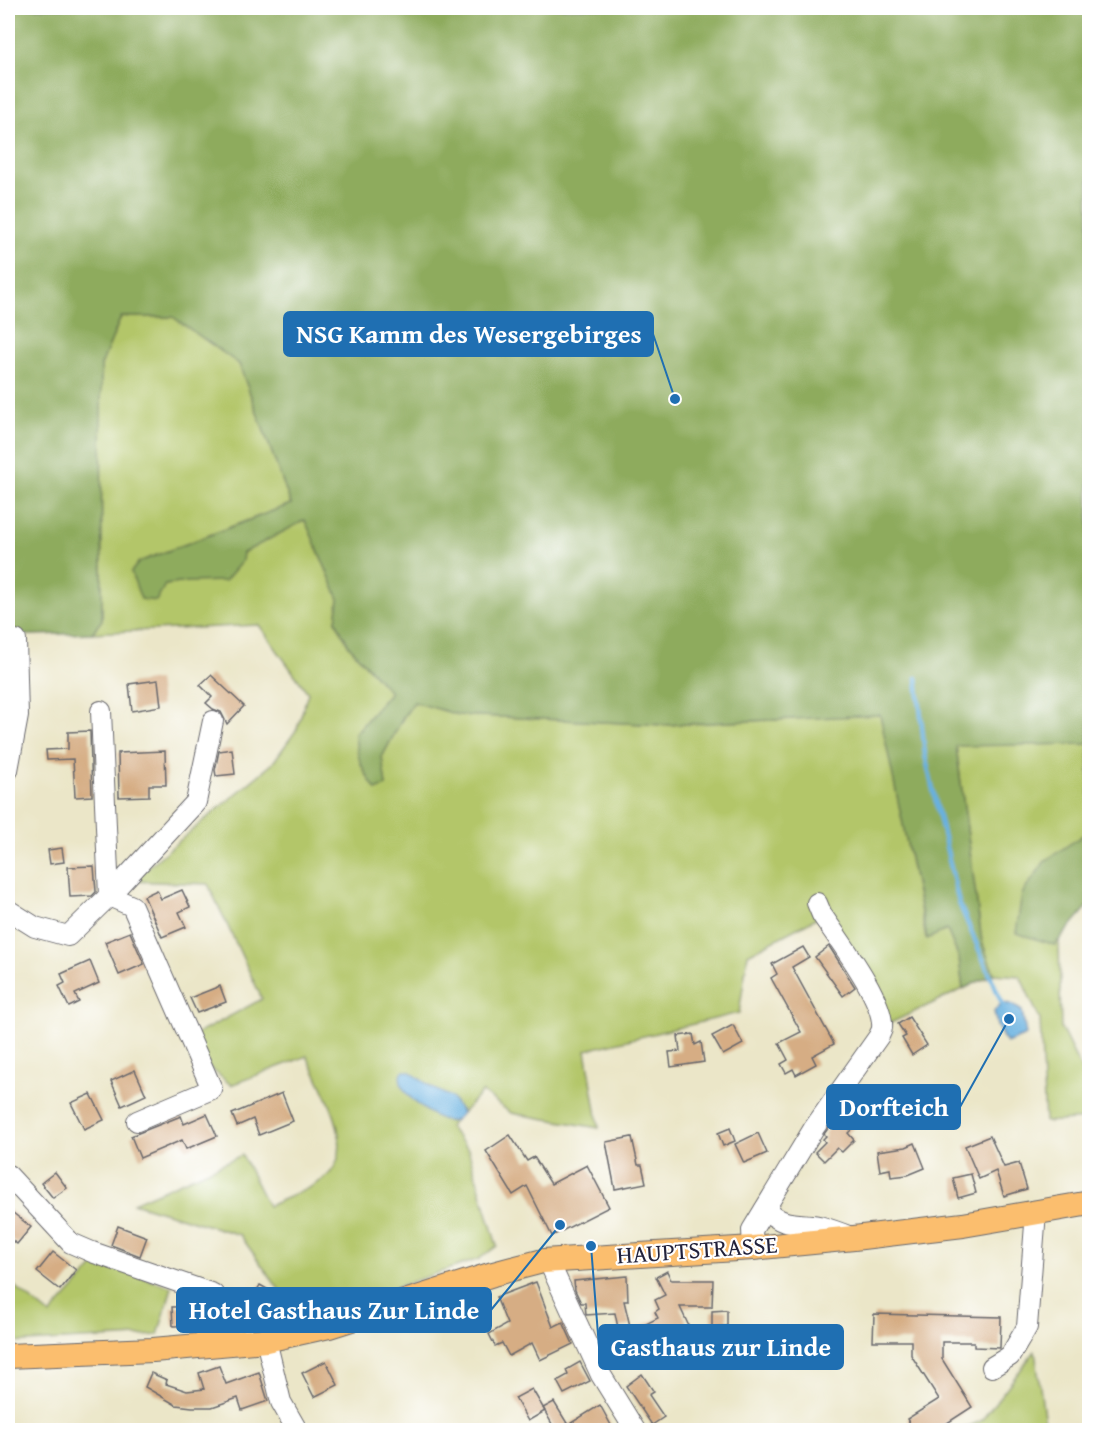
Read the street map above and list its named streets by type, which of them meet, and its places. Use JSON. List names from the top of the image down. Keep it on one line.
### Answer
{"streets":{"main road":["HAUPTSTRASSE"]},"places":["NSG Kamm des Wesergebirges","Dorfteich","Hotel Gasthaus Zur Linde","Gasthaus zur Linde"]}
